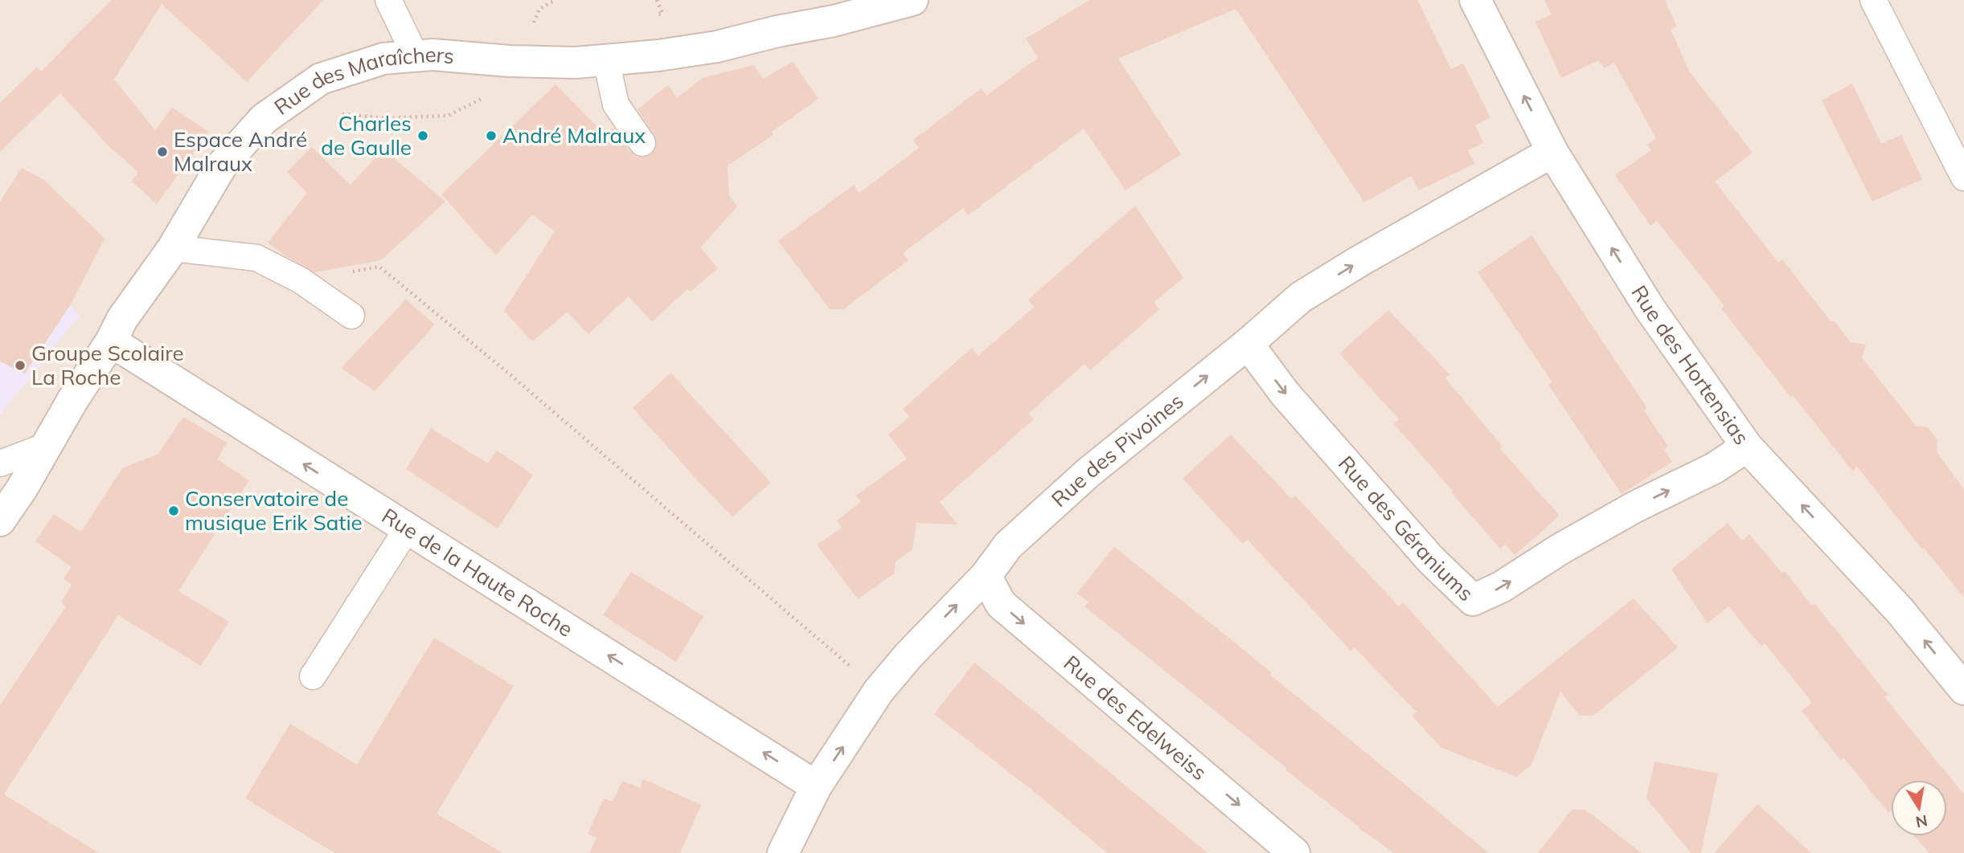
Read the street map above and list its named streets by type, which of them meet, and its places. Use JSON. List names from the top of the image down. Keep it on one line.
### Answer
{"streets":{"street":["Rue des Maraîchers","Rue des Hortensias","Rue des Pivoines","Rue des Géraniums","Rue de la Haute Roche","Rue des Edelweiss"]},"crossings":[["Rue des Maraîchers","Rue de la Haute Roche"],["Rue des Hortensias","Rue des Pivoines"],["Rue des Hortensias","Rue des Géraniums"],["Rue des Pivoines","Rue des Géraniums"],["Rue des Pivoines","Rue de la Haute Roche"],["Rue des Pivoines","Rue des Edelweiss"]],"one_way":["Rue des Hortensias","Rue des Pivoines","Rue de la Haute Roche","Rue des Edelweiss"],"places":["Charles de Gaulle","André Malraux","Espace André Malraux","Groupe Scolaire La Roche","Conservatoire de musique Erik Satie"],"north":"bottom"}
